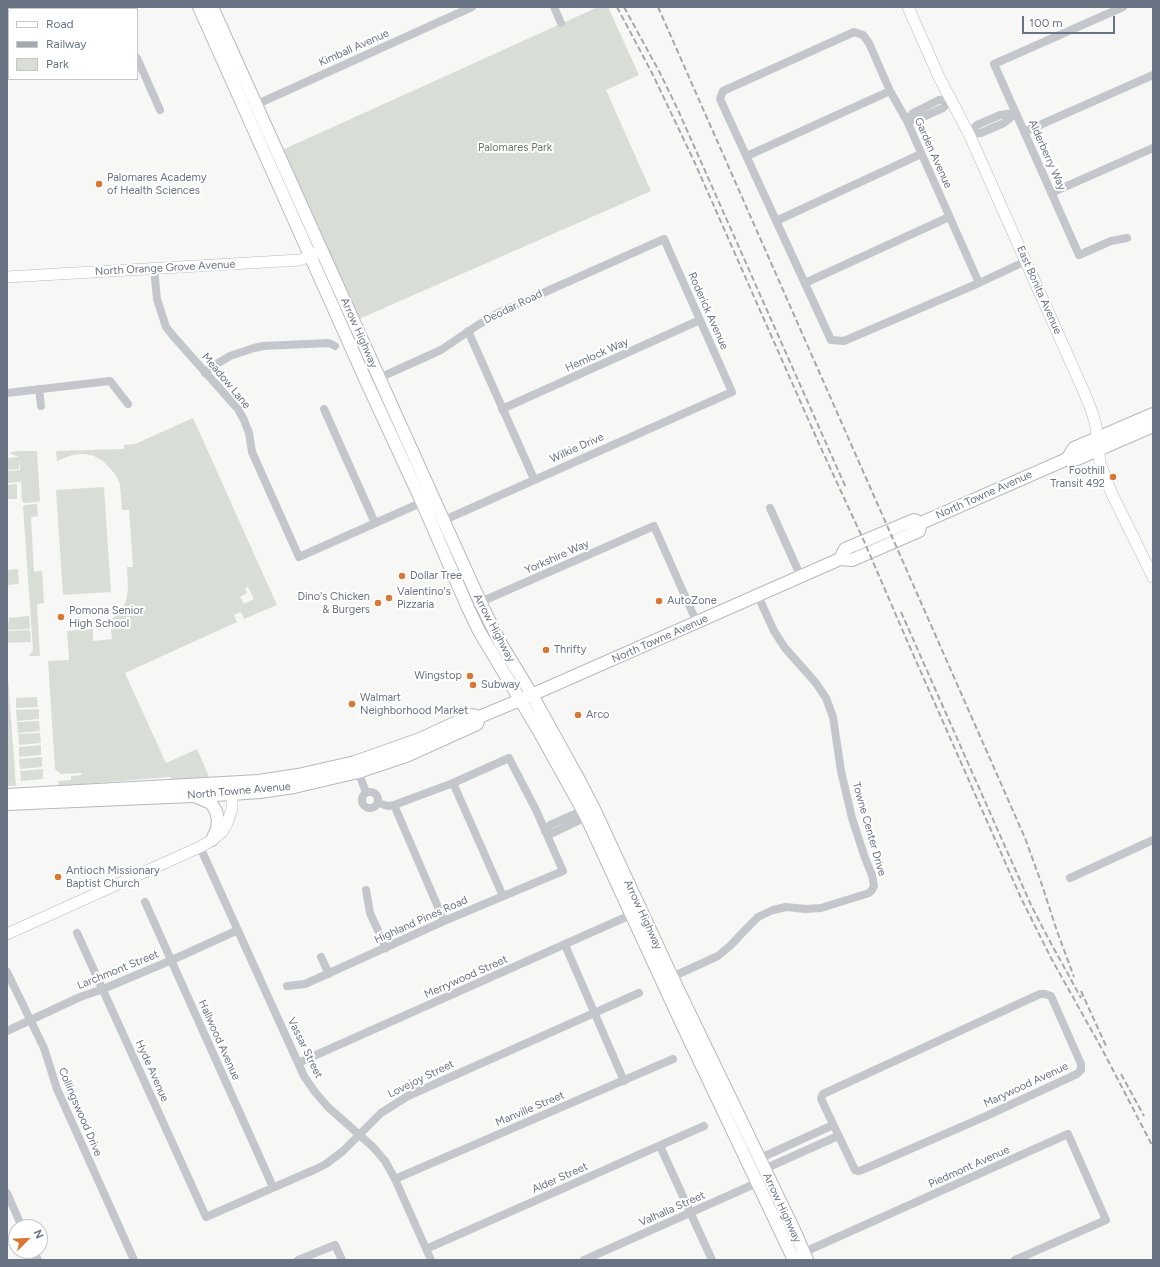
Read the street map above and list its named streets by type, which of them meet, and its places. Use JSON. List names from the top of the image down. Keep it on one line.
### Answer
{"streets":{"main road":["North Orange Grove Avenue","East Bonita Avenue","Deodar Road","Arrow Highway","North Towne Avenue"],"street":["Kimball Avenue","Garden Avenue","Alderberry Way","Roderick Avenue","Hemlock Way","Meadow Lane","Wilkie Drive","Yorkshire Way","Towne Center Drive","Highland Pines Road","Larchmont Street","Merrywood Street","Hallwood Avenue","Vassar Street","Hyde Avenue","Lovejoy Street","Marywood Avenue","Manville Street","Collingswood Drive","Piedmont Avenue","Alder Street","Valhalla Street"]},"crossings":[["Kimball Avenue","Arrow Highway"],["North Orange Grove Avenue","Arrow Highway"],["North Orange Grove Avenue","Meadow Lane"],["East Bonita Avenue","North Towne Avenue"],["Deodar Road","Roderick Avenue"],["Deodar Road","Arrow Highway"],["Roderick Avenue","Hemlock Way"],["Roderick Avenue","Wilkie Drive"],["Arrow Highway","Wilkie Drive"],["Arrow Highway","North Towne Avenue"],["Arrow Highway","Yorkshire Way"],["Arrow Highway","Towne Center Drive"],["Arrow Highway","Merrywood Street"],["Arrow Highway","Piedmont Avenue"],["Arrow Highway","Valhalla Street"],["North Towne Avenue","Yorkshire Way"],["North Towne Avenue","Towne Center Drive"],["Larchmont Street","Hallwood Avenue"],["Larchmont Street","Vassar Street"],["Larchmont Street","Hyde Avenue"],["Larchmont Street","Collingswood Drive"],["Merrywood Street","Vassar Street"],["Hallwood Avenue","Lovejoy Street"],["Vassar Street","Lovejoy Street"],["Vassar Street","Manville Street"],["Vassar Street","Alder Street"],["Hyde Avenue","Lovejoy Street"]],"parks":["Palomares Park"],"places":["Palomares Academy of Health Sciences","Foothill Transit 492","Dollar Tree","Valentino's Pizzaria","AutoZone","Dino's Chicken & Burgers","Pomona Senior High School","Thrifty","Wingstop","Subway","Walmart Neighborhood Market","Arco","Antioch Missionary Baptist Church"],"legend":["Road","Railway","Park"],"scale_bar":"100 m","north":"top right"}
